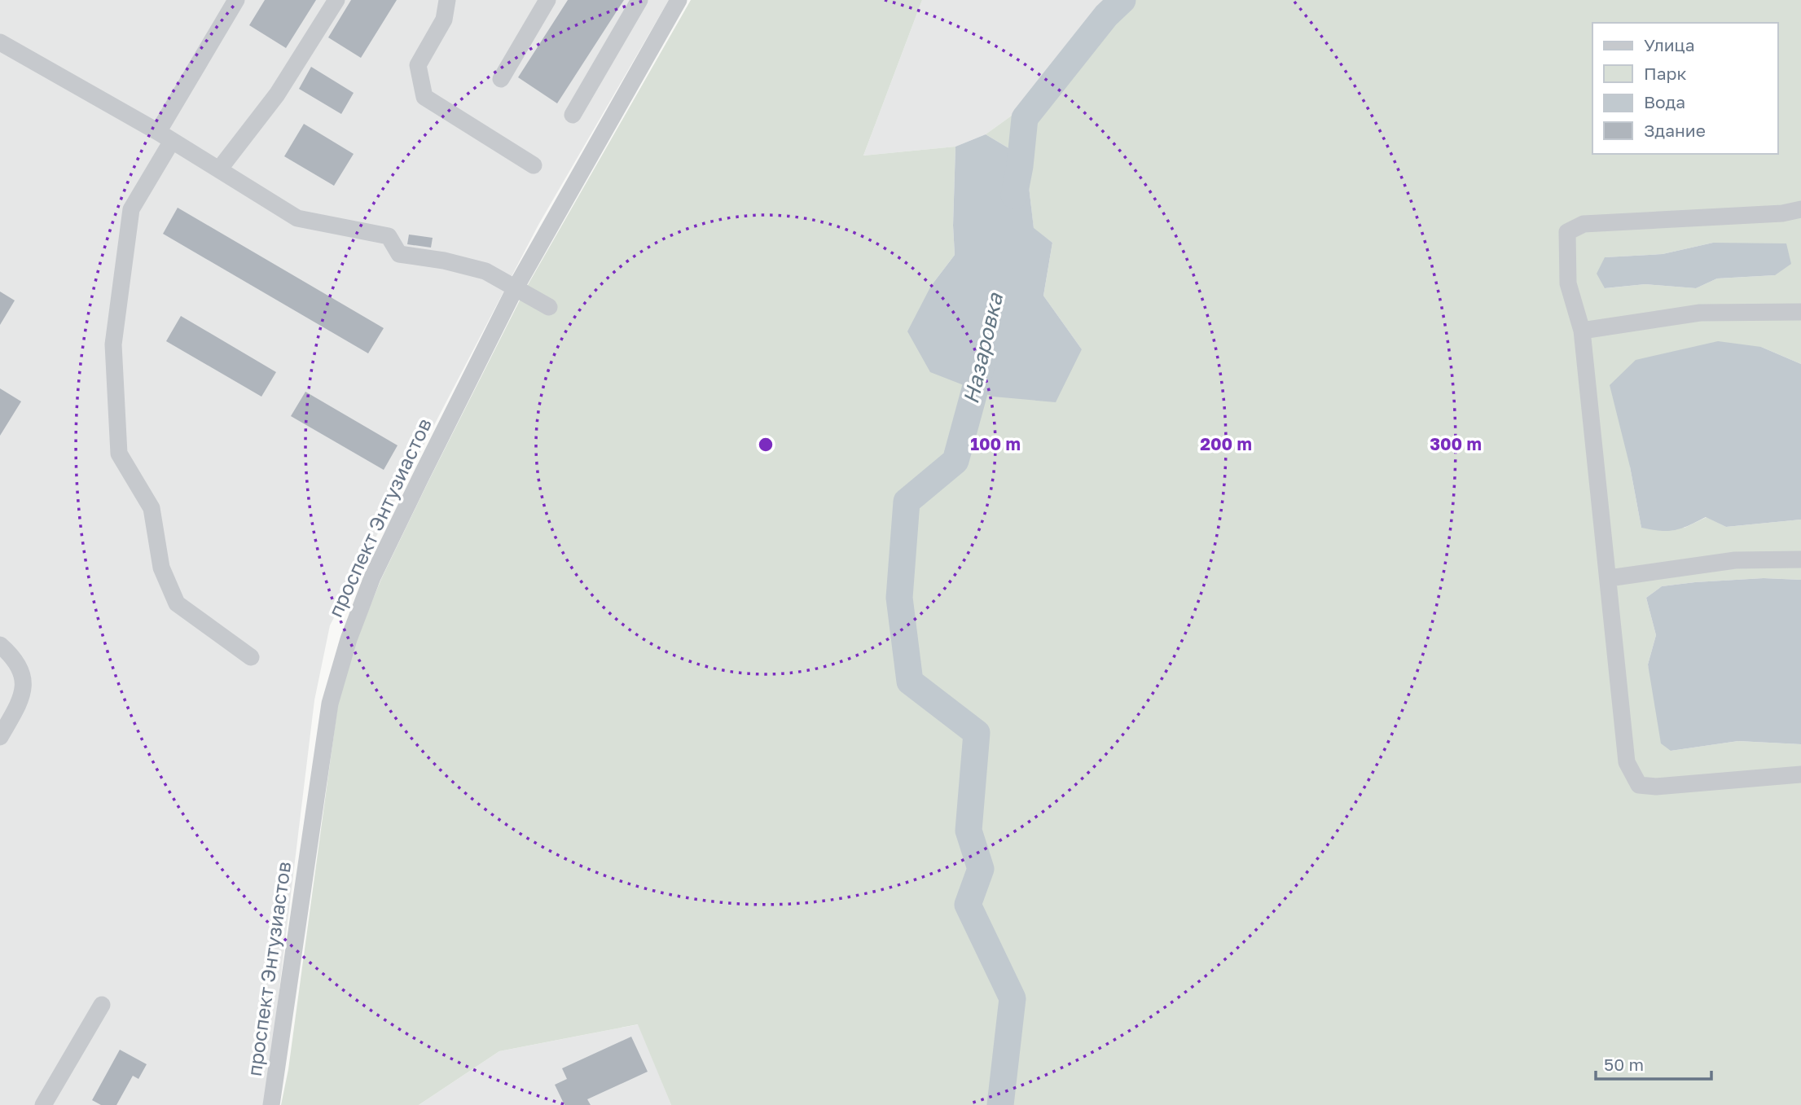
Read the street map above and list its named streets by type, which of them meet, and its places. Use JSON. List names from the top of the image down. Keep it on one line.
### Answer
{"streets":{"street":["проспект Энтузиастов"]},"water":["Назаровка"],"legend":["Улица","Парк","Вода","Здание"],"scale_bar":"50 m","rings":["100 m","200 m","300 m"]}
